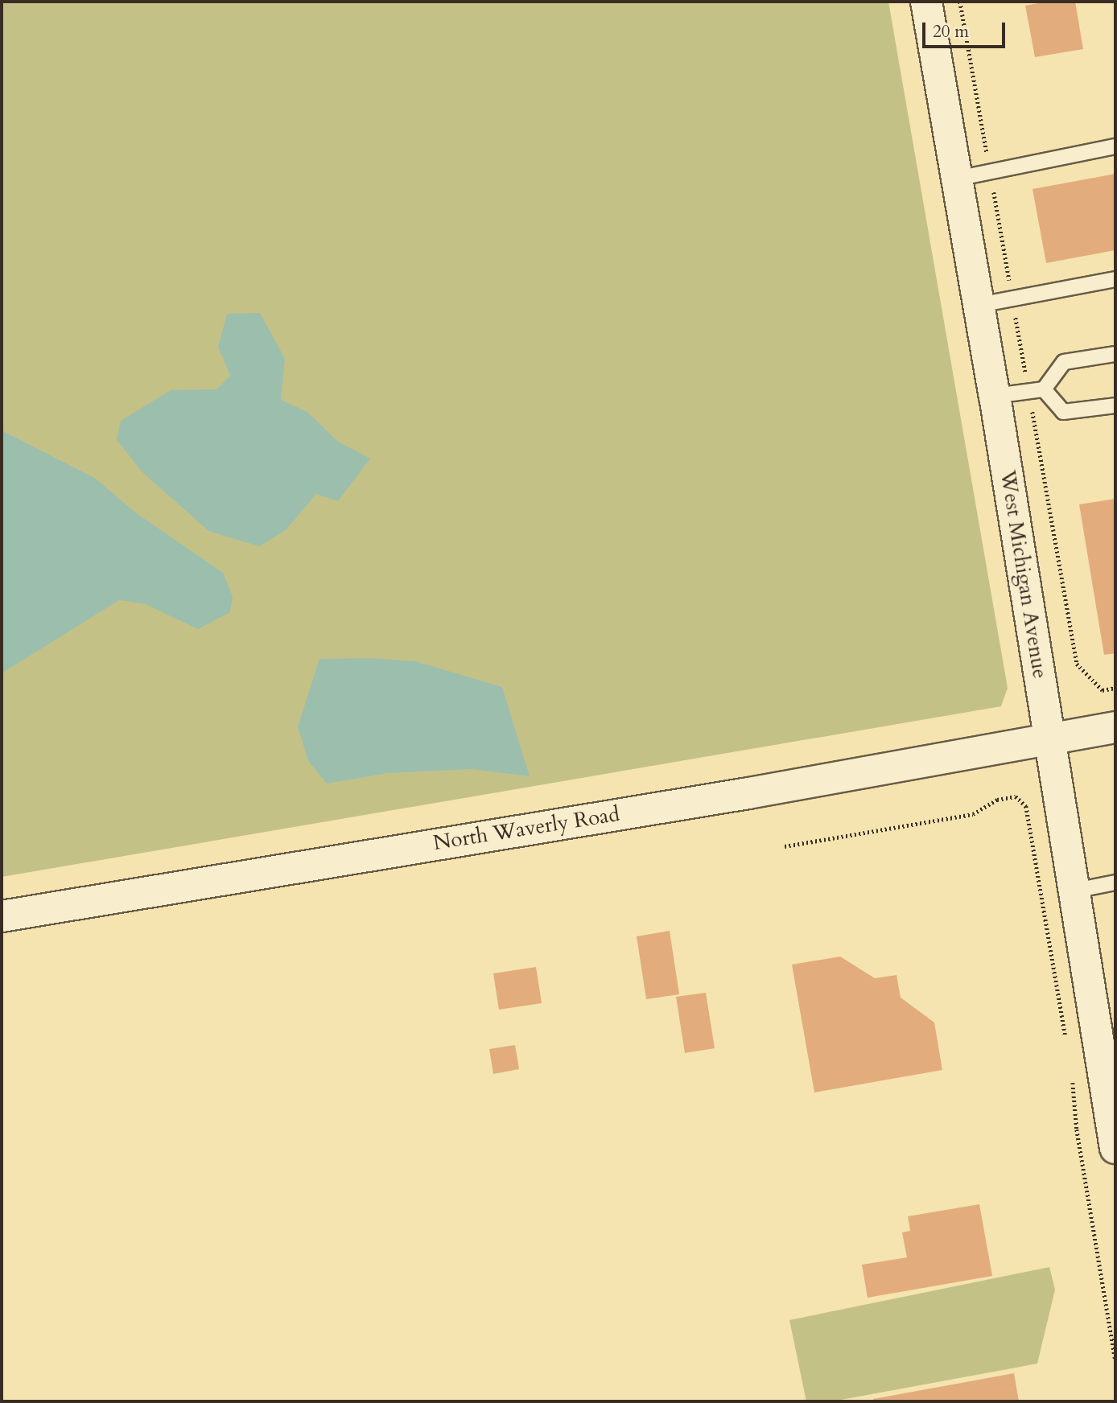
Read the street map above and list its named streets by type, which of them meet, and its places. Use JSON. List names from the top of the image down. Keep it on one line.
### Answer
{"streets":{"street":["West Michigan Avenue","North Waverly Road"]},"crossings":[["West Michigan Avenue","North Waverly Road"]],"scale_bar":"20 m"}
